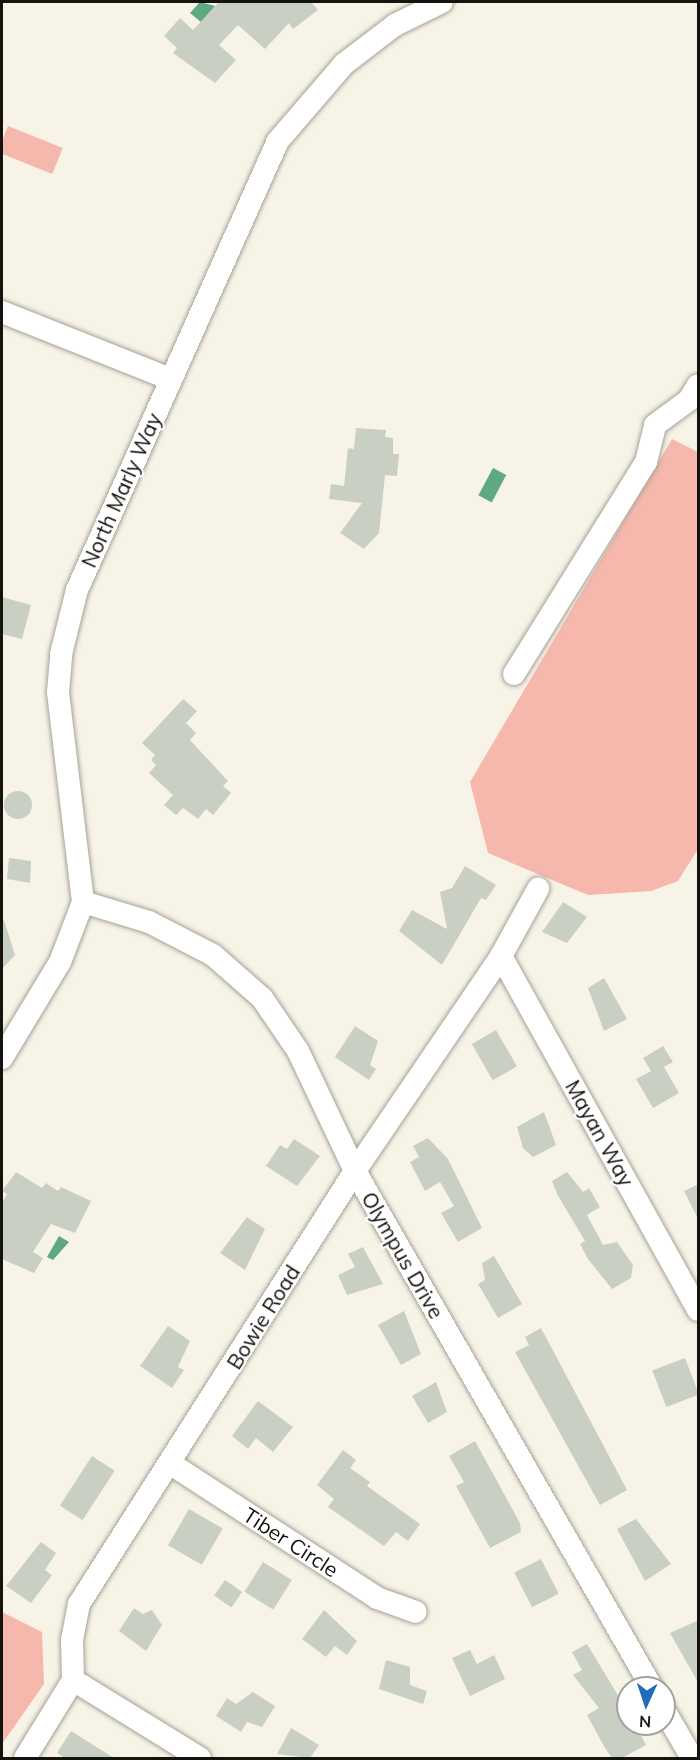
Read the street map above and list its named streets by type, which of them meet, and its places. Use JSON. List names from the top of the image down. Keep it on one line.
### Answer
{"streets":{"street":["North Marly Way","Mayan Way","Olympus Drive","Bowie Road","Tiber Circle"]},"crossings":[["North Marly Way","Olympus Drive"],["Mayan Way","Bowie Road"],["Olympus Drive","Bowie Road"],["Bowie Road","Tiber Circle"]],"north":"bottom"}
